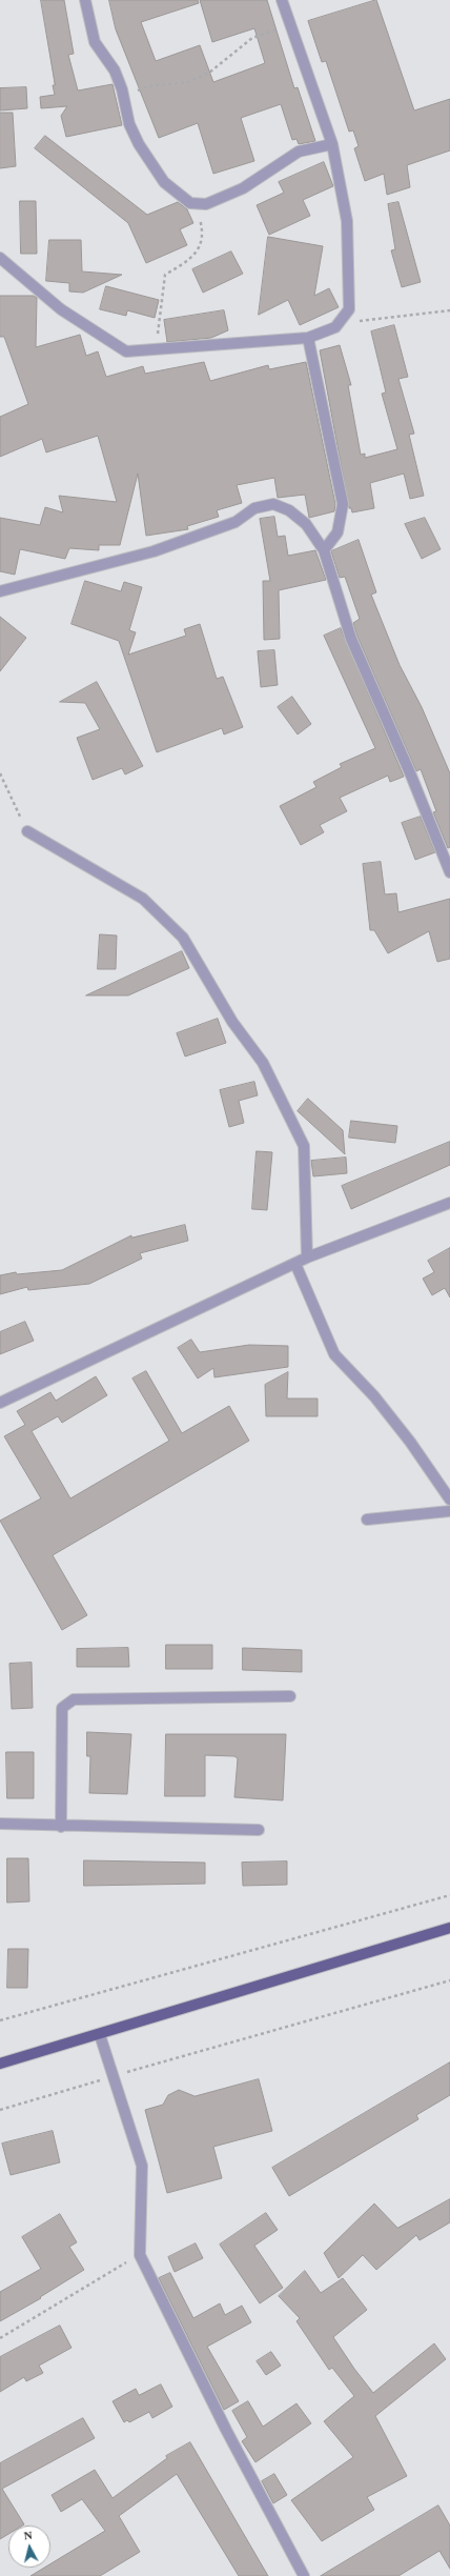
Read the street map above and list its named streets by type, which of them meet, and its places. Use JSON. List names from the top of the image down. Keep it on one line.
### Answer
{"north":"top"}
